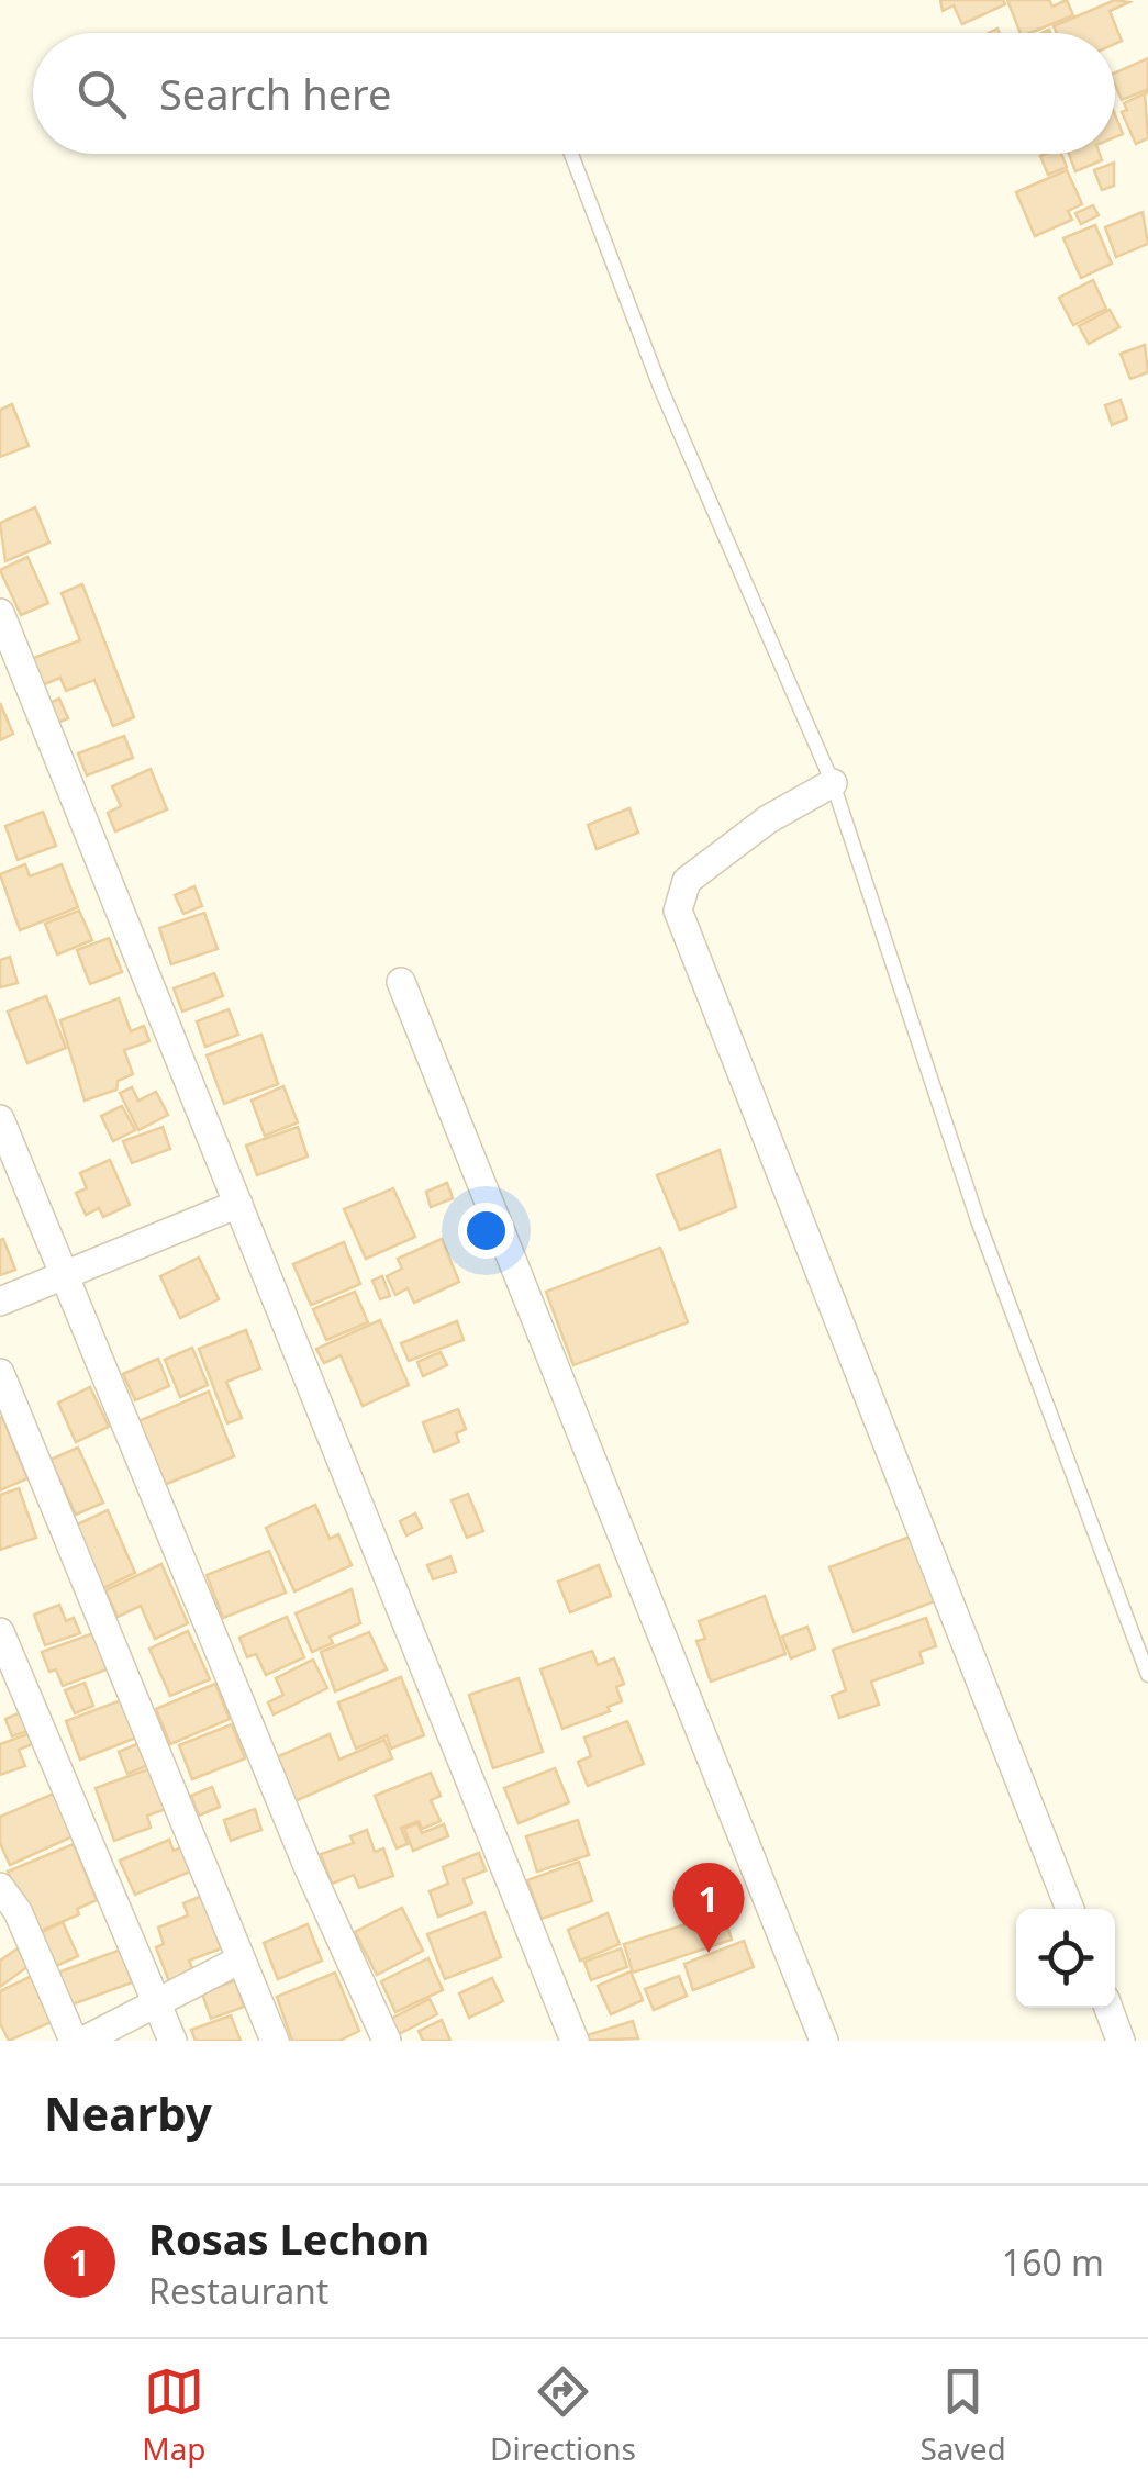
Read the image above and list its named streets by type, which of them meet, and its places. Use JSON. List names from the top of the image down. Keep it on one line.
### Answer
{"page":{"search":"Search here","pins":"1","heading":"Nearby","list":[{"mark":"1","name":"Rosas Lechon","note":"Restaurant","value":"160 m"}],"nav":["Map","Directions","Saved"]}}
